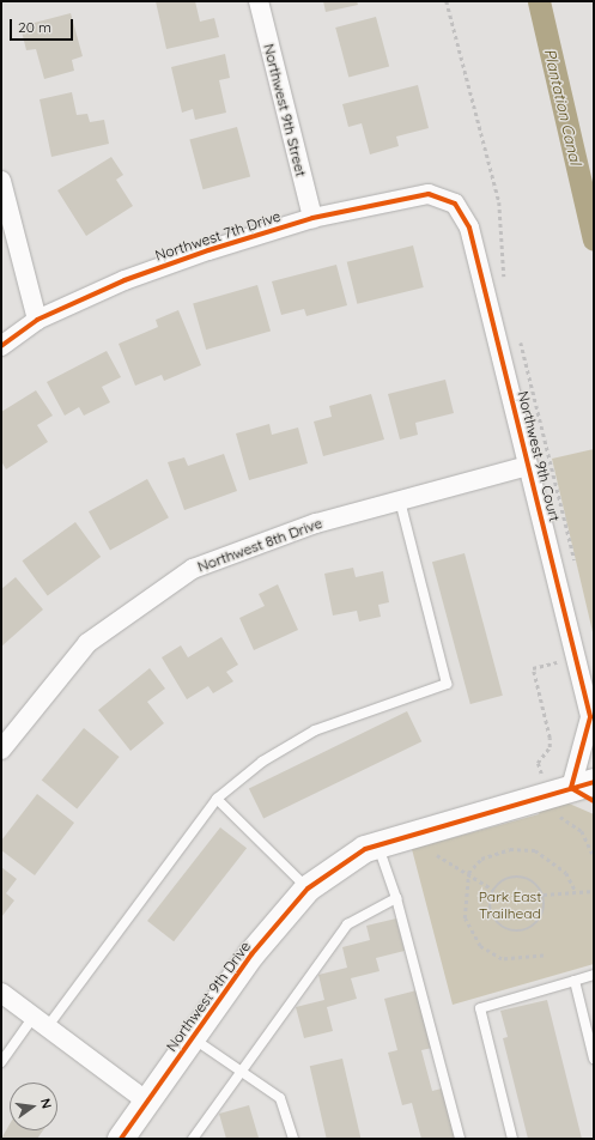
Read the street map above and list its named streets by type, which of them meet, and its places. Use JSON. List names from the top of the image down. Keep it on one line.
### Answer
{"streets":{"street":["Northwest 9th Street","Northwest 7th Drive","Northwest 9th Court","Northwest 8th Drive","Northwest 9th Drive"]},"crossings":[["Northwest 9th Street","Northwest 7th Drive"],["Northwest 7th Drive","Northwest 9th Court"],["Northwest 9th Court","Northwest 8th Drive"],["Northwest 9th Court","Northwest 9th Drive"]],"water":["Plantation Canal"],"parks":["Park East Trailhead"],"scale_bar":"20 m","north":"right"}
